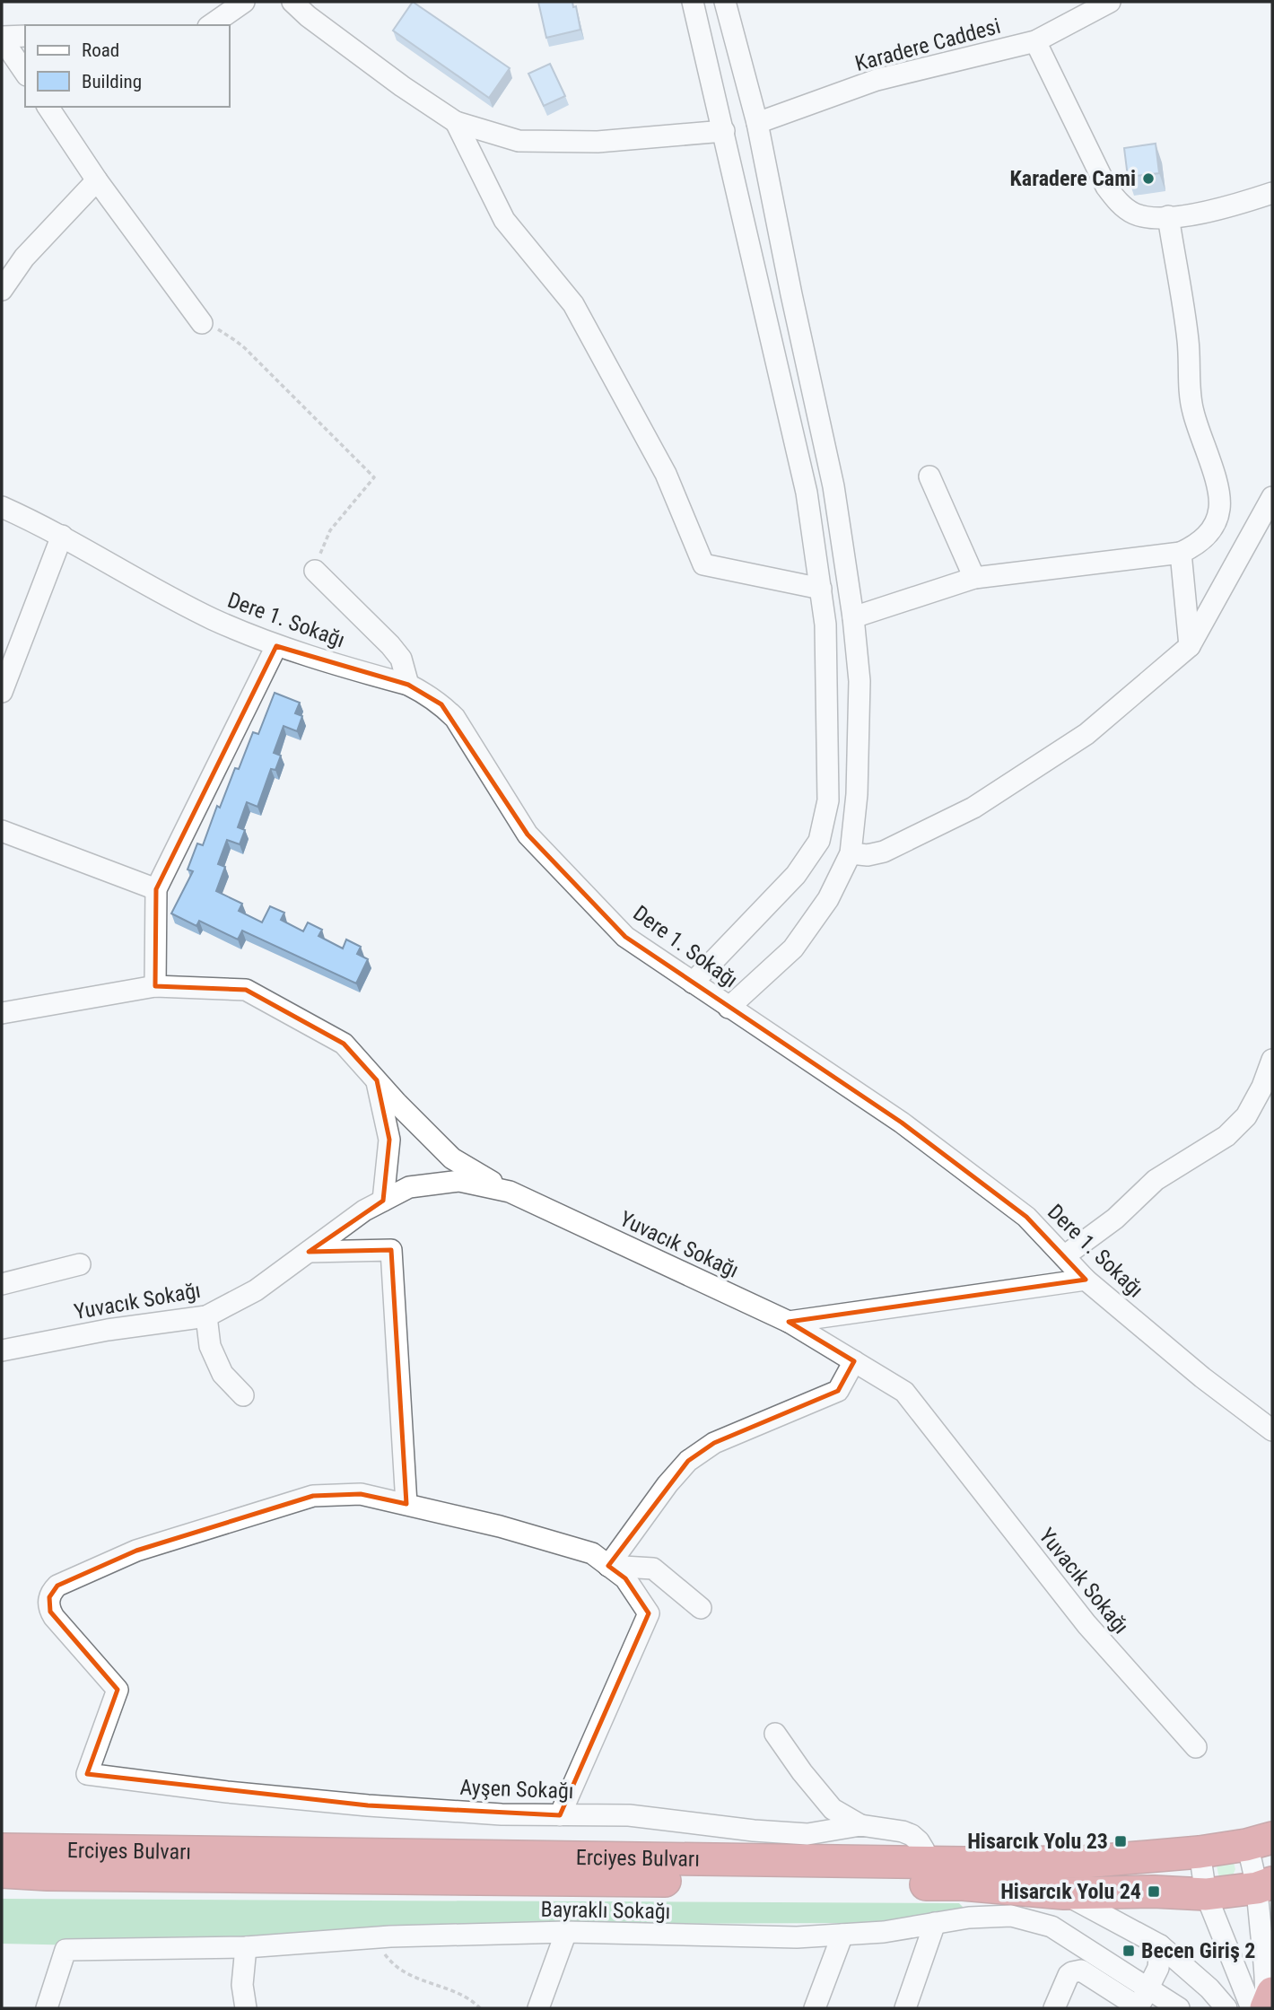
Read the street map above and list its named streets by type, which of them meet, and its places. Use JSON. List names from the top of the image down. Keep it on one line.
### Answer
{"streets":{"highway":["Erciyes Bulvarı"],"street":["Karadere Caddesi","Dere 1. Sokağı","Yuvacık Sokağı","Ayşen Sokağı","Bayraklı Sokağı"]},"crossings":[["Ayşen Sokağı","Erciyes Bulvarı"]],"places":{"other":["Karadere Cami"],"transit":["Hisarcık Yolu 23","Hisarcık Yolu 24","Becen Giriş 2"]},"legend":["Road","Building"]}
